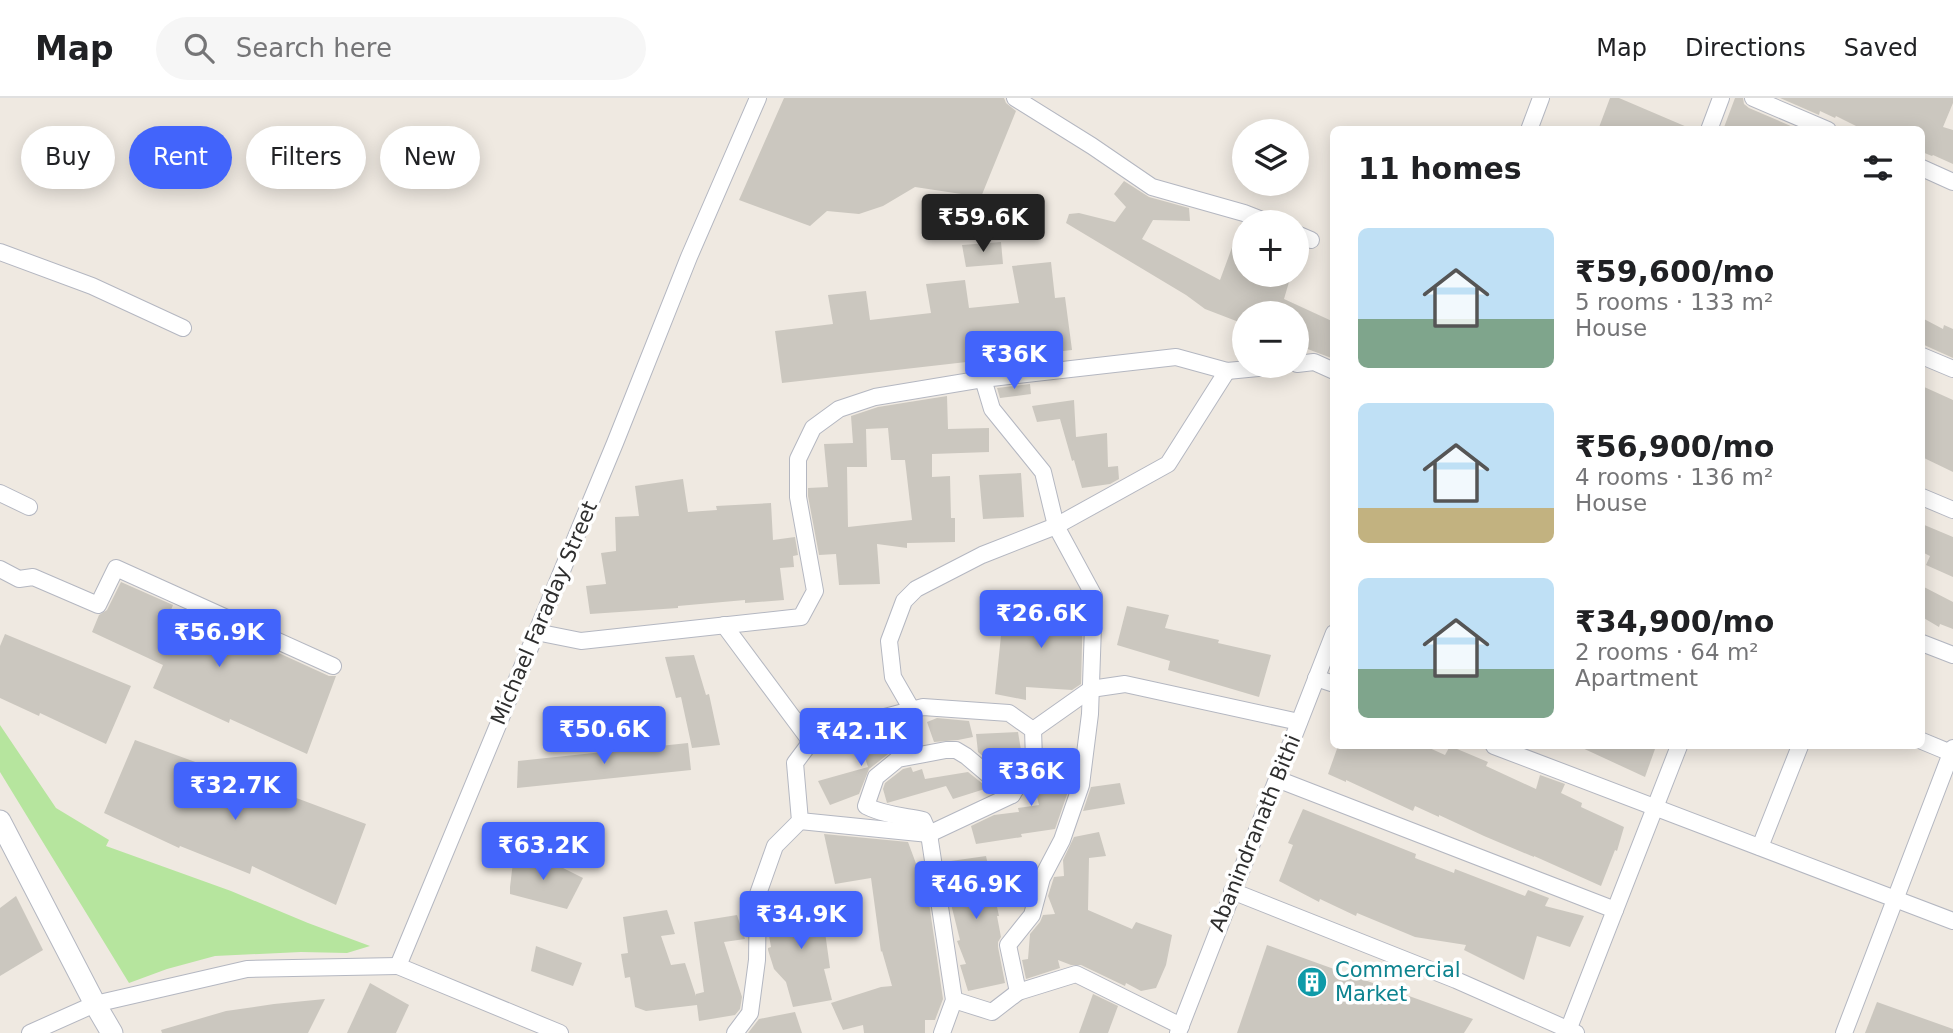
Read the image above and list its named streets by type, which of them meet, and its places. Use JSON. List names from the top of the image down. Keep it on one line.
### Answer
{"streets":{"street":["Michael Faraday Street","Abanindranath Bithi"]},"places":{"building":["Commercial Market"]},"page":{"header":"Map","search":"Search here","nav":["Map","Directions","Saved"],"map_buttons":["+","−"],"chip":["Buy","Rent","Filters","New"],"heading":"11 homes","price":["₹59.6K","₹36K","₹26.6K","₹56.9K","₹50.6K","₹42.1K","₹36K","₹32.7K","₹63.2K","₹46.9K","₹34.9K"],"list":[{"name":"₹59,600/mo","note":"5 rooms · 133 m² · House"},{"name":"₹56,900/mo","note":"4 rooms · 136 m² · House"},{"name":"₹34,900/mo","note":"2 rooms · 64 m² · Apartment"}]}}
